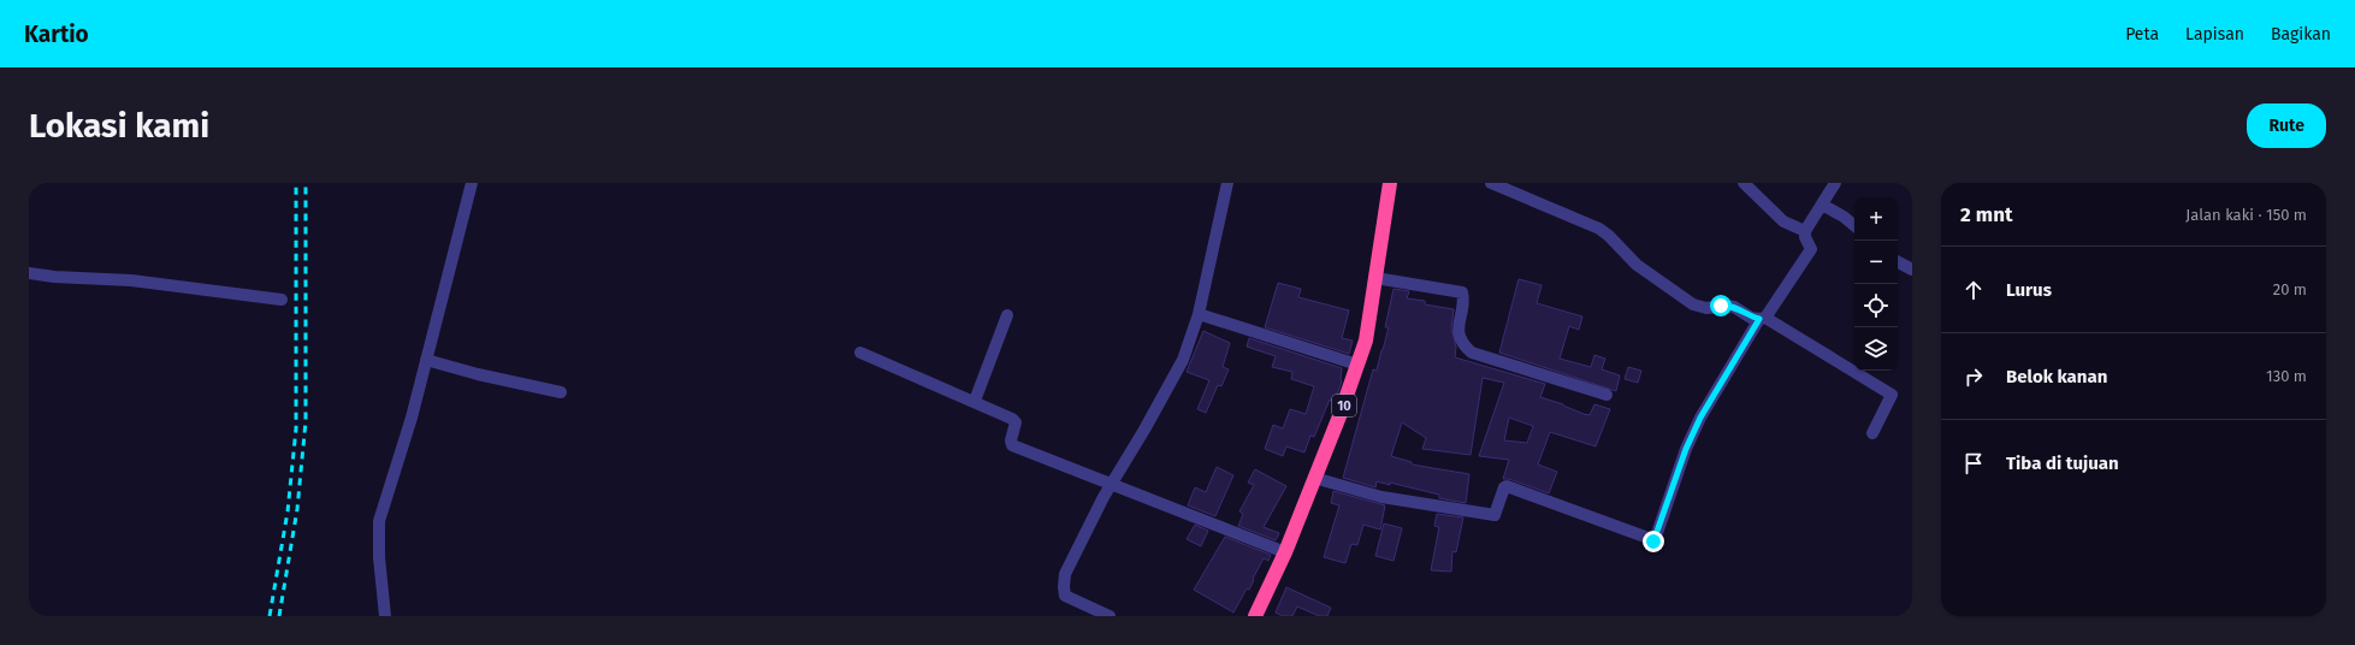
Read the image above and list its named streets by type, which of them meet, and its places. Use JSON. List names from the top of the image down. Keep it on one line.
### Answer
{"streets":{"highway":["10"]},"page":{"header":"Kartio","nav":["Peta","Lapisan","Bagikan"],"buttons":"Rute","title":"Lokasi kami","heading":["2 mnt","Jalan kaki · 150 m"],"map_buttons":["+","−"],"list":[["Lurus","20 m"],["Belok kanan","130 m"],"Tiba di tujuan"]}}
